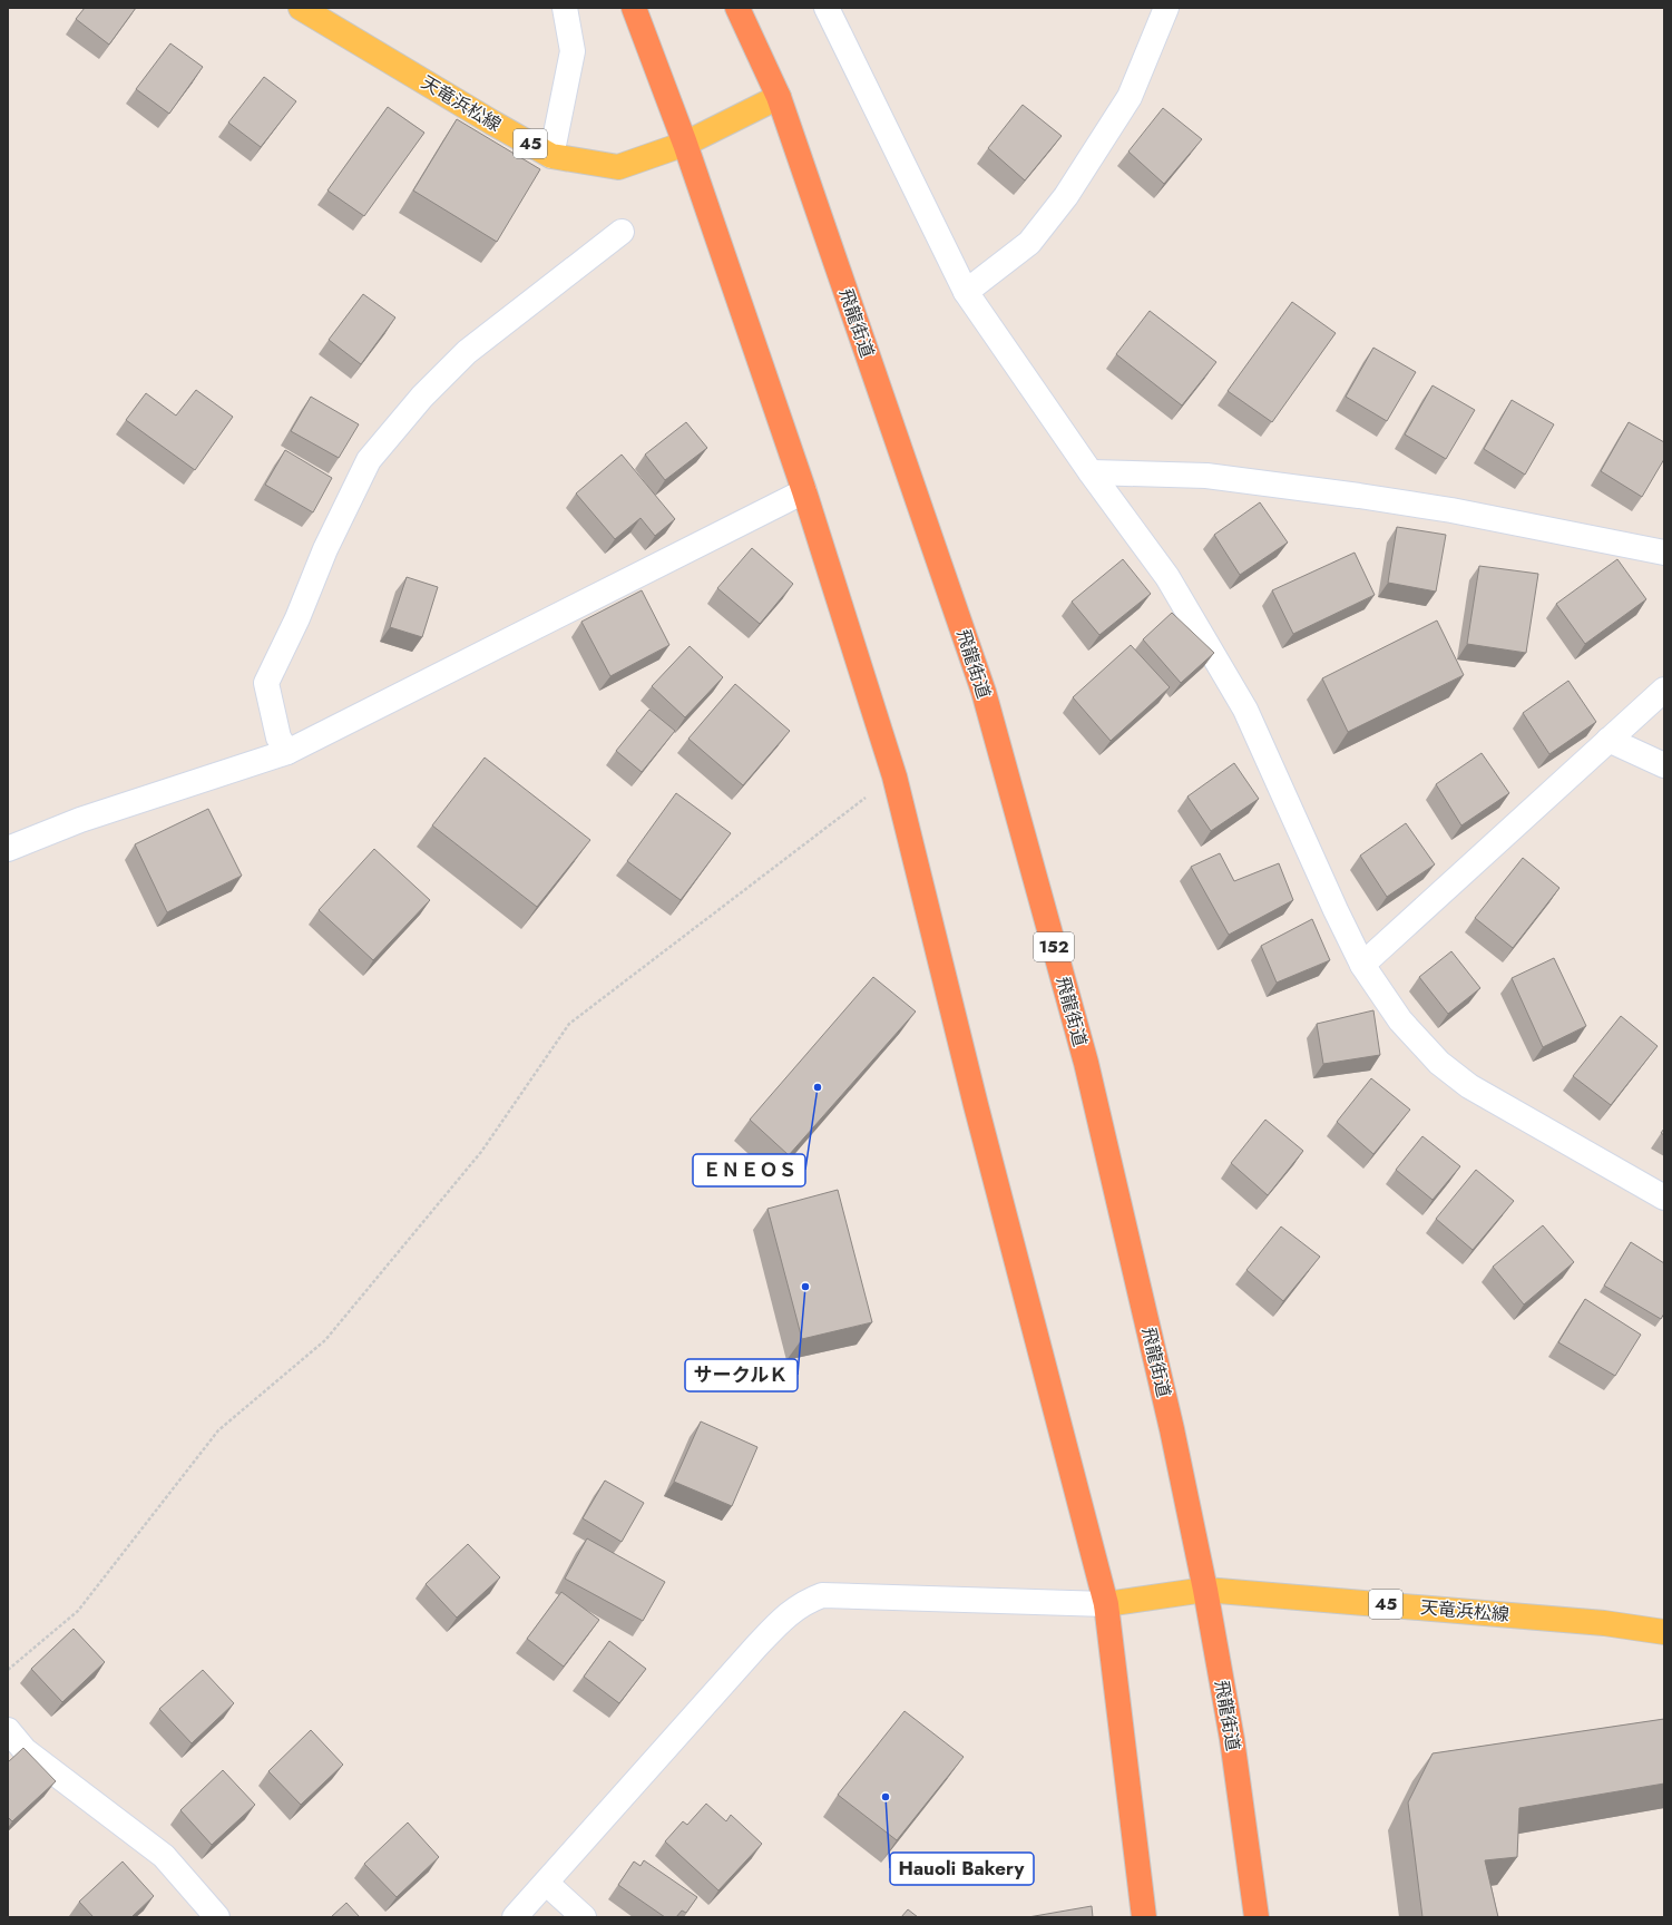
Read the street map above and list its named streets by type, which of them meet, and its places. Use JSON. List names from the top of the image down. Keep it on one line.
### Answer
{"streets":{"highway":["飛龍街道","152"],"main road":["天竜浜松線","45"]},"crossings":[["天竜浜松線","飛龍街道"]],"places":["ＥＮＥＯＳ","サークルＫ","Hauoli Bakery"]}
